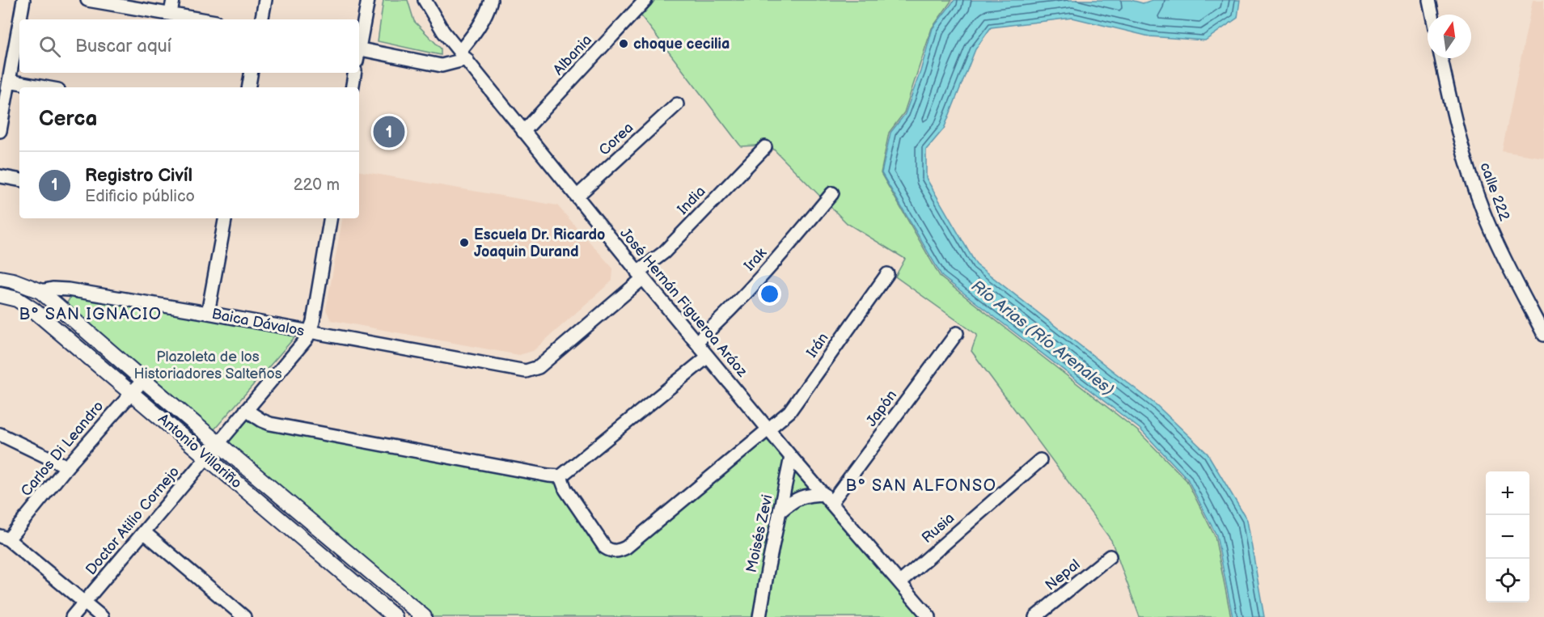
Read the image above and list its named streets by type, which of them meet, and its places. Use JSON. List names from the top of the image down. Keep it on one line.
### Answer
{"streets":{"street":["Albania","Corea","calle 222","India","Irak","José Hernán Figueroa Aráoz","Baica Dávalos","Irán","Japón","Carlos Di Leandro","Antonio Villariño","Doctor Atilio Cornejo","Rusia","Moisés Zevi","Nepal"]},"crossings":[["Albania","José Hernán Figueroa Aráoz"],["Corea","José Hernán Figueroa Aráoz"],["India","José Hernán Figueroa Aráoz"],["India","Baica Dávalos"],["Irak","José Hernán Figueroa Aráoz"],["José Hernán Figueroa Aráoz","Irán"],["José Hernán Figueroa Aráoz","Japón"],["José Hernán Figueroa Aráoz","Rusia"],["José Hernán Figueroa Aráoz","Moisés Zevi"],["Baica Dávalos","Antonio Villariño"],["Baica Dávalos","Doctor Atilio Cornejo"],["Carlos Di Leandro","Antonio Villariño"],["Antonio Villariño","Doctor Atilio Cornejo"]],"districts":["B° SAN IGNACIO","B° SAN ALFONSO"],"water":["Río Arias (Río Arenales)"],"parks":["Plazoleta de los Historiadores Salteños"],"places":["choque cecilia","Escuela Dr. Ricardo Joaquin Durand"],"north":"top","page":{"search":"Buscar aquí","heading":"Cerca","pins":"1","list":[{"mark":"1","name":"Registro Civíl","note":"Edificio público","value":"220 m"}],"map_buttons":["+","−"]}}
